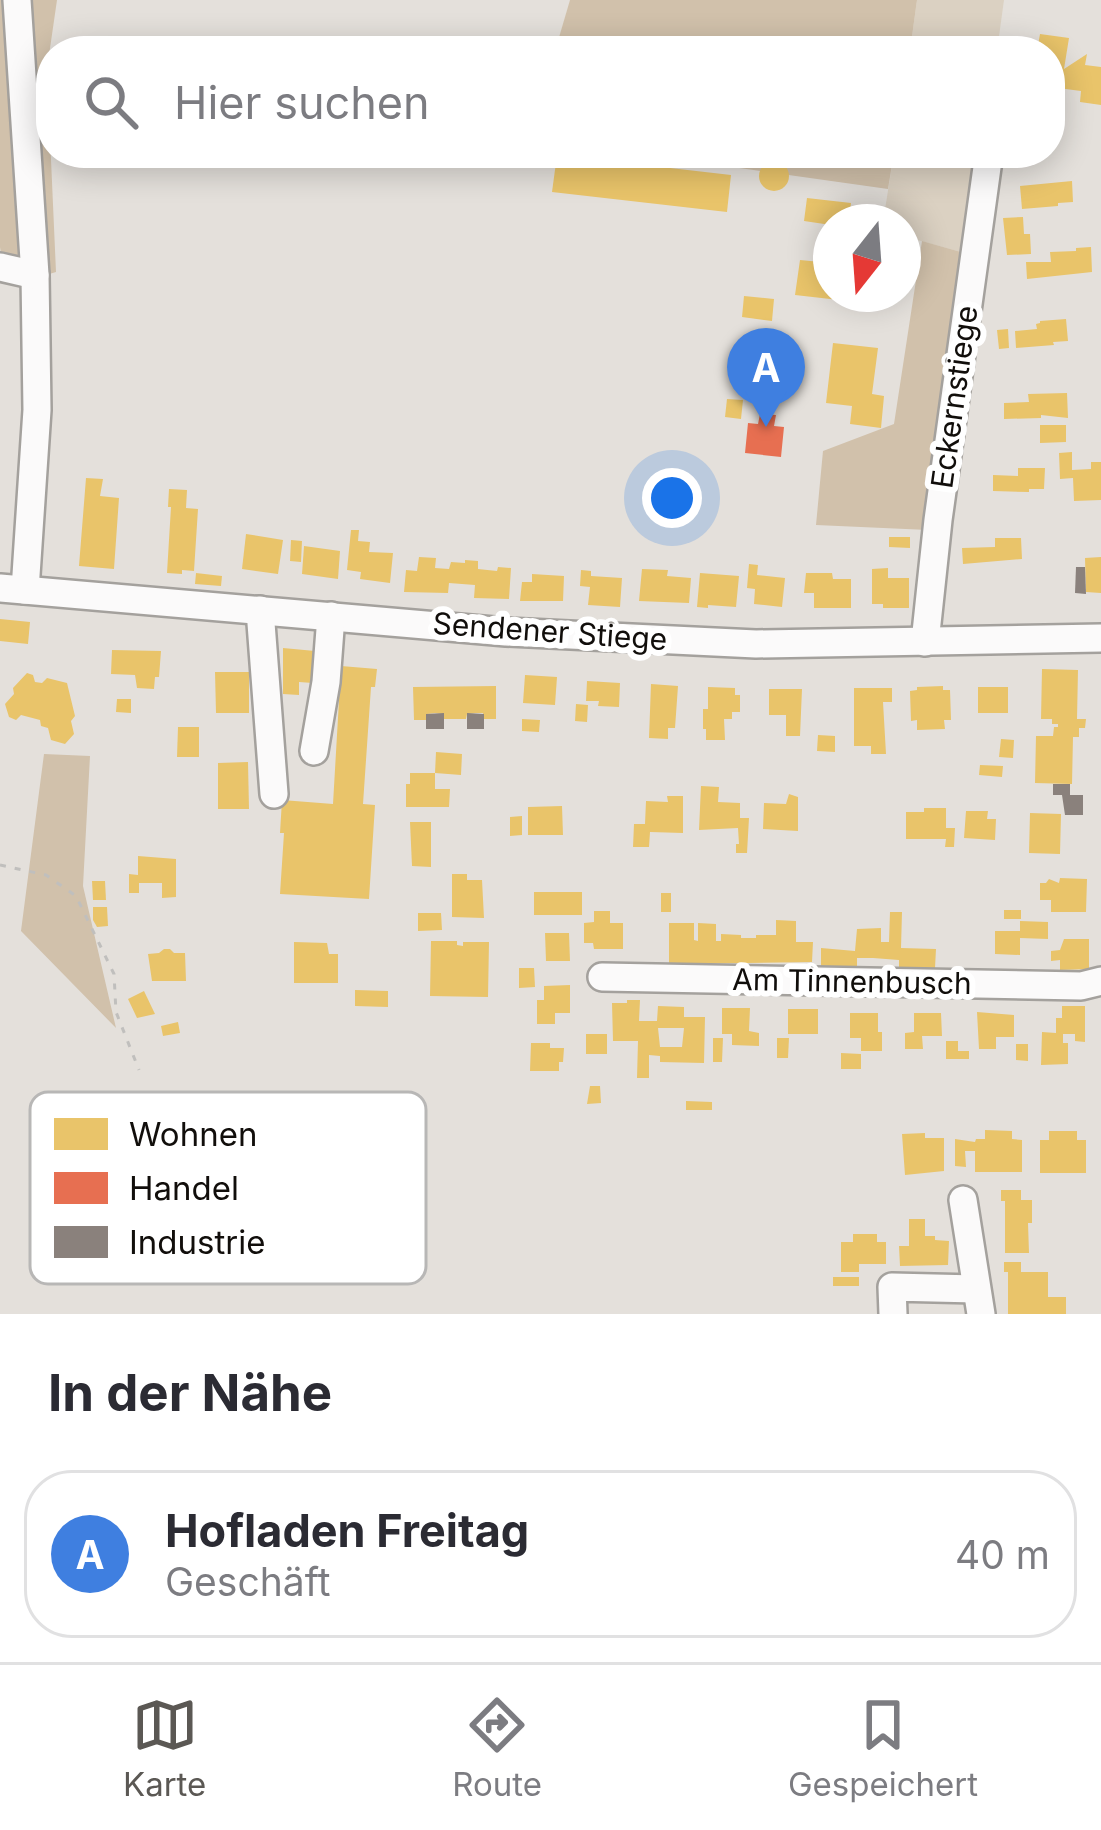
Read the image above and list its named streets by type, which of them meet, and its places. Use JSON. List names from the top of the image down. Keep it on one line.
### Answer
{"streets":{"street":["Eckernstiege","Sendener Stiege","Am Tinnenbusch"]},"crossings":[["Eckernstiege","Sendener Stiege"]],"legend":["Wohnen","Handel","Industrie"],"north":"bottom","page":{"search":"Hier suchen","pins":"A","heading":"In der Nähe","list":[{"mark":"A","name":"Hofladen Freitag","note":"Geschäft","value":"40 m"}],"nav":["Karte","Route","Gespeichert"]}}
